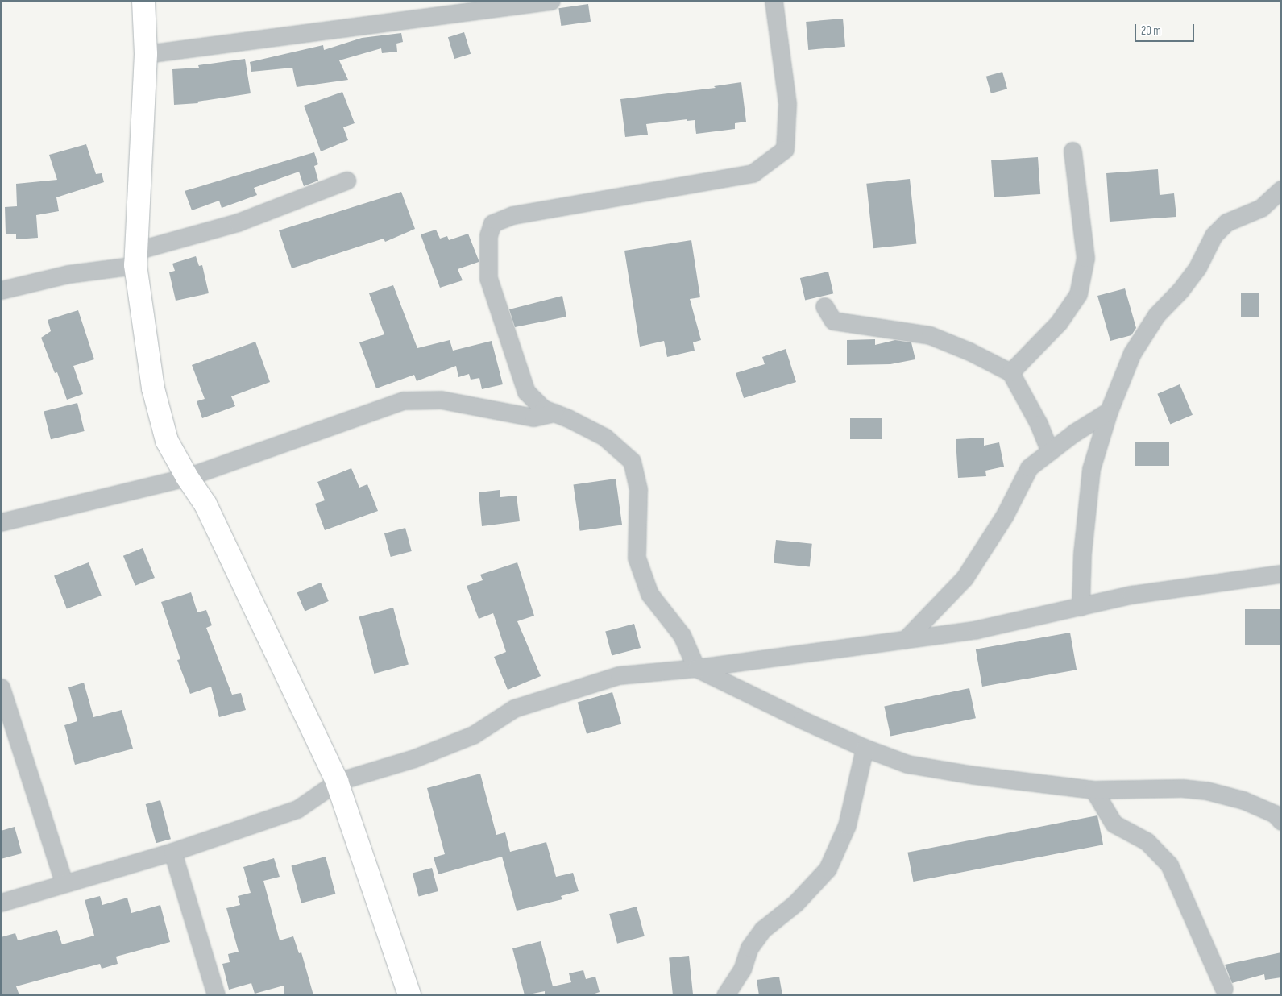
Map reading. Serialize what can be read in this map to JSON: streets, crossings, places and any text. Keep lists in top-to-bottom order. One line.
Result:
{"scale_bar":"20 m"}
